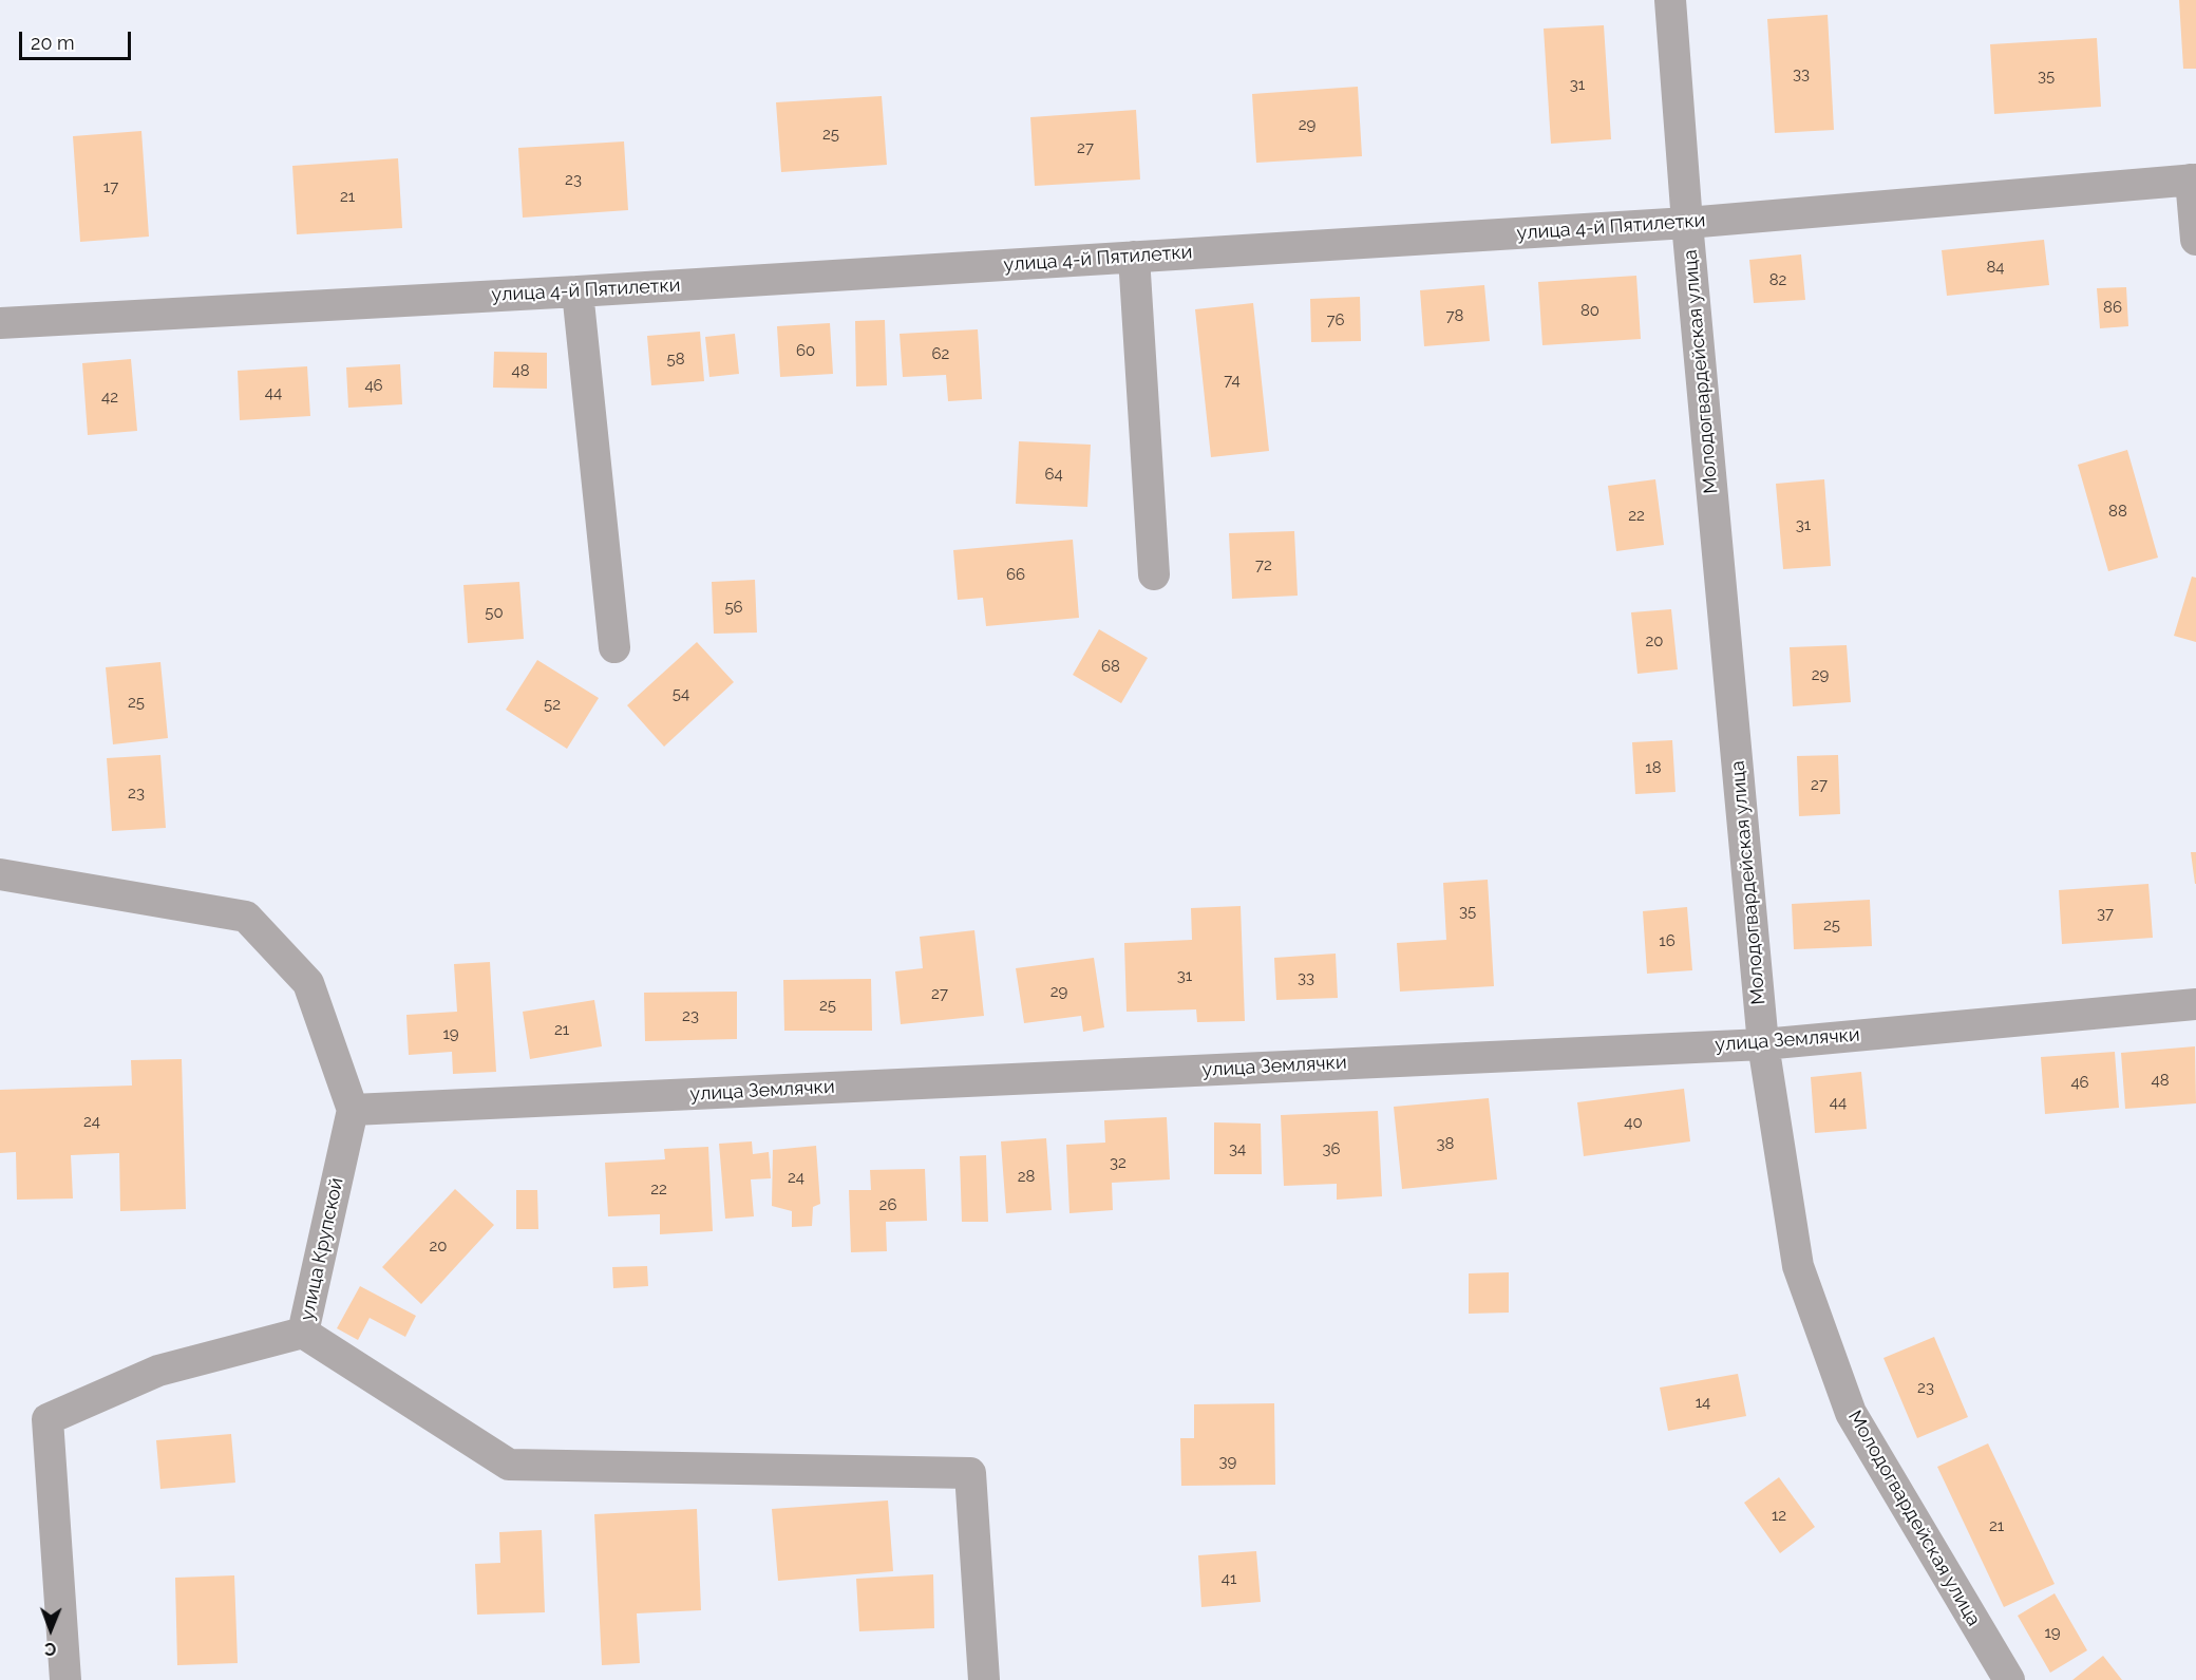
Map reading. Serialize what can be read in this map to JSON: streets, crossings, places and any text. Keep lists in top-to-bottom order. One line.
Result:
{"streets":{"street":["улица 4-й Пятилетки","Молодогвардейская улица","улица Землячки","улица Крупской"]},"crossings":[["улица 4-й Пятилетки","Молодогвардейская улица"],["Молодогвардейская улица","улица Землячки"],["улица Землячки","улица Крупской"]],"house_numbers":["33","35","31","29","25","27","23","17","21","84","82","86","80","78","76","60","62","58","48","74","46","44","42","64","88","22","31","72","66","56","50","20","68","29","54","25","52","18","27","23","35","37","25","16","31","33","29","27","25","23","21","19","48","46","44","24","40","38","34","36","32","28","24","22","26","20","23","14","39","12","21","41","19"],"scale_bar":"20 m","north":"bottom"}
